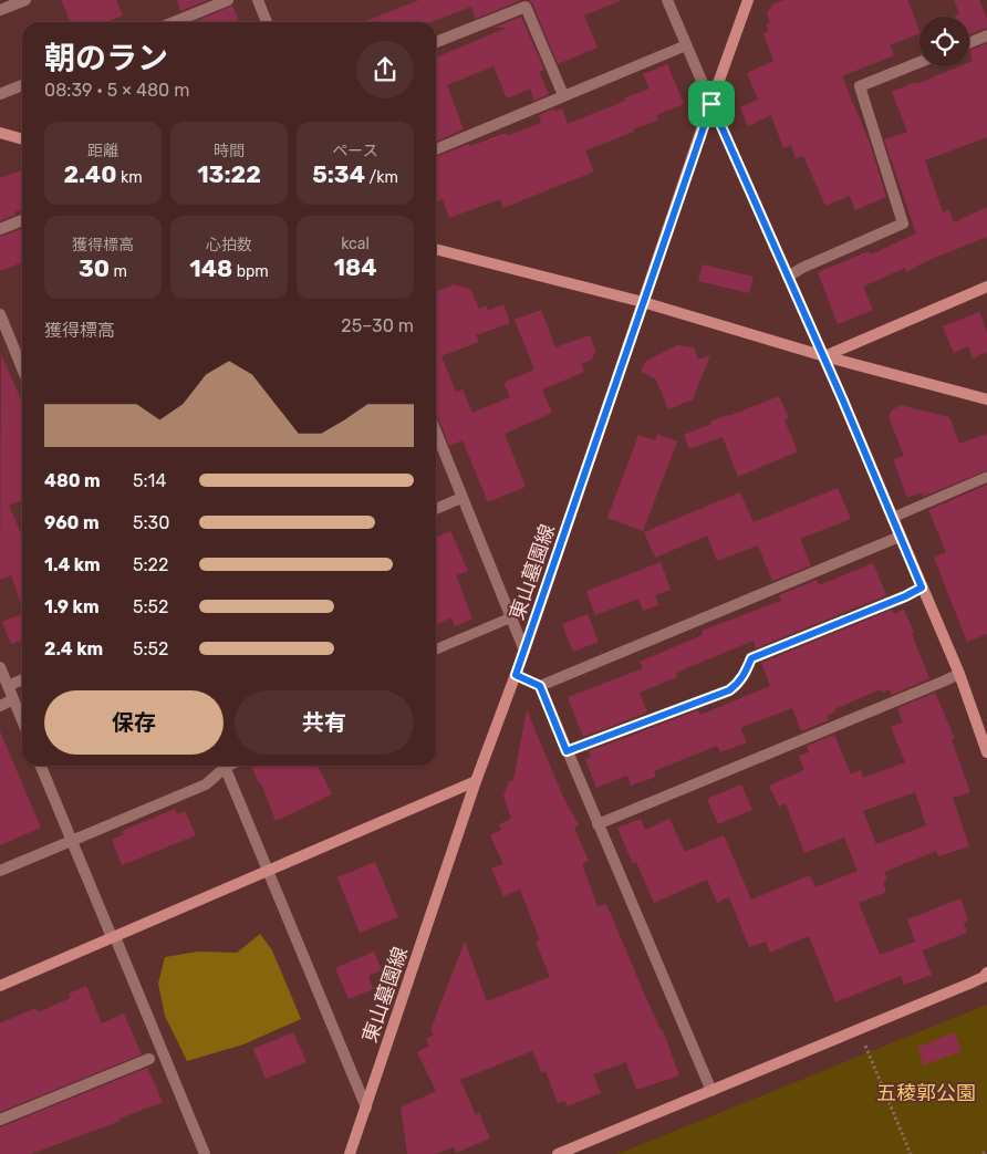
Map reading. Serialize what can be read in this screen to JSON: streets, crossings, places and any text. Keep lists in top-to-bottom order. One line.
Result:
{"streets":{"street":["東山墓園線"]},"parks":["五稜郭公園"],"page":{"heading":["朝のラン","08:39 · 5 × 480 m"],"stats":[["距離","2.40 km"],["時間","13:22"],["ペース","5:34 /km"],["獲得標高","30 m"],["心拍数","148 bpm"],["kcal","184"]],"chart":["獲得標高","25–30 m"],"list":[{"name":"480 m","note":"5:14"},{"name":"960 m","note":"5:30"},{"name":"1.4 km","note":"5:22"},{"name":"1.9 km","note":"5:52"},{"name":"2.4 km","note":"5:52"}],"buttons":["保存","共有"]}}
